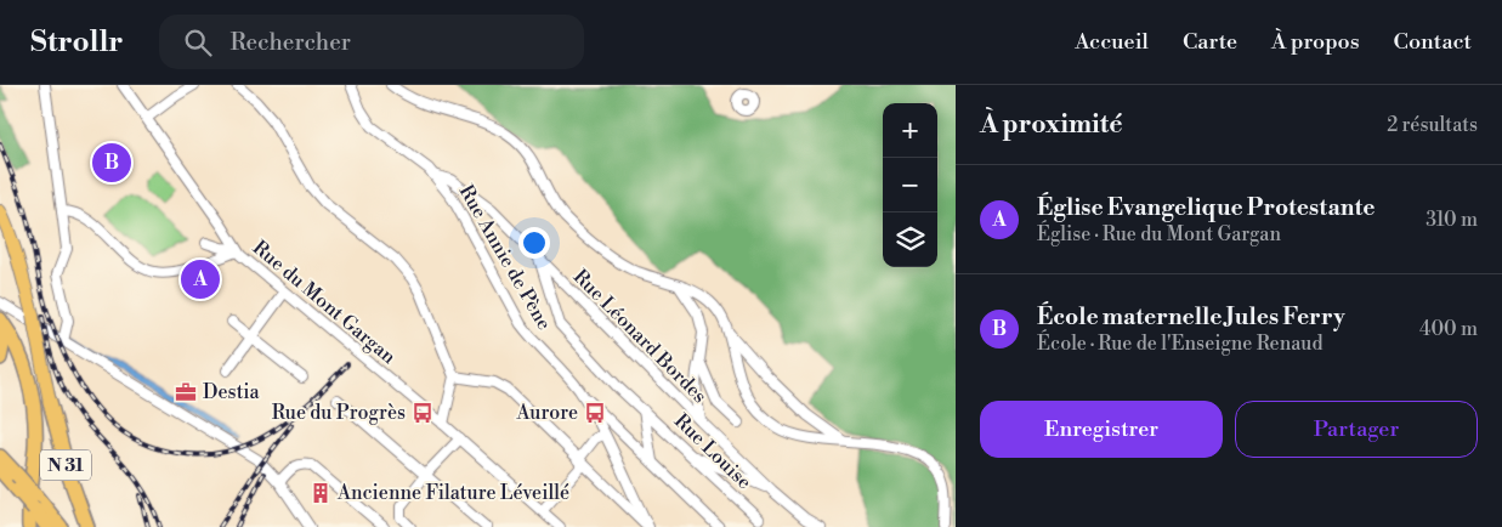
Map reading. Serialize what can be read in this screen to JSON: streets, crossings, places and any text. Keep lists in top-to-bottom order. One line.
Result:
{"streets":{"highway":["N 31"],"street":["Rue Annie de Pène","Rue du Mont Gargan","Rue Léonard Bordes","Rue Louise"]},"crossings":[["Rue Annie de Pène","Rue Léonard Bordes"],["Rue Léonard Bordes","Rue Louise"]],"places":{"office":["Destia"],"bus stop":["Rue du Progrès","Aurore"],"building":["Ancienne Filature Léveillé"]},"page":{"header":"Strollr","search":"Rechercher","nav":["Accueil","Carte","À propos","Contact"],"heading":["À proximité","2 résultats"],"map_buttons":["+","−"],"pins":["B","A"],"list":[{"mark":"A","name":"Église Evangelique Protestante","note":"Église · Rue du Mont Gargan","value":"310 m"},{"mark":"B","name":"École maternelle Jules Ferry","note":"École · Rue de l'Enseigne Renaud","value":"400 m"}],"buttons":["Enregistrer","Partager"]}}
